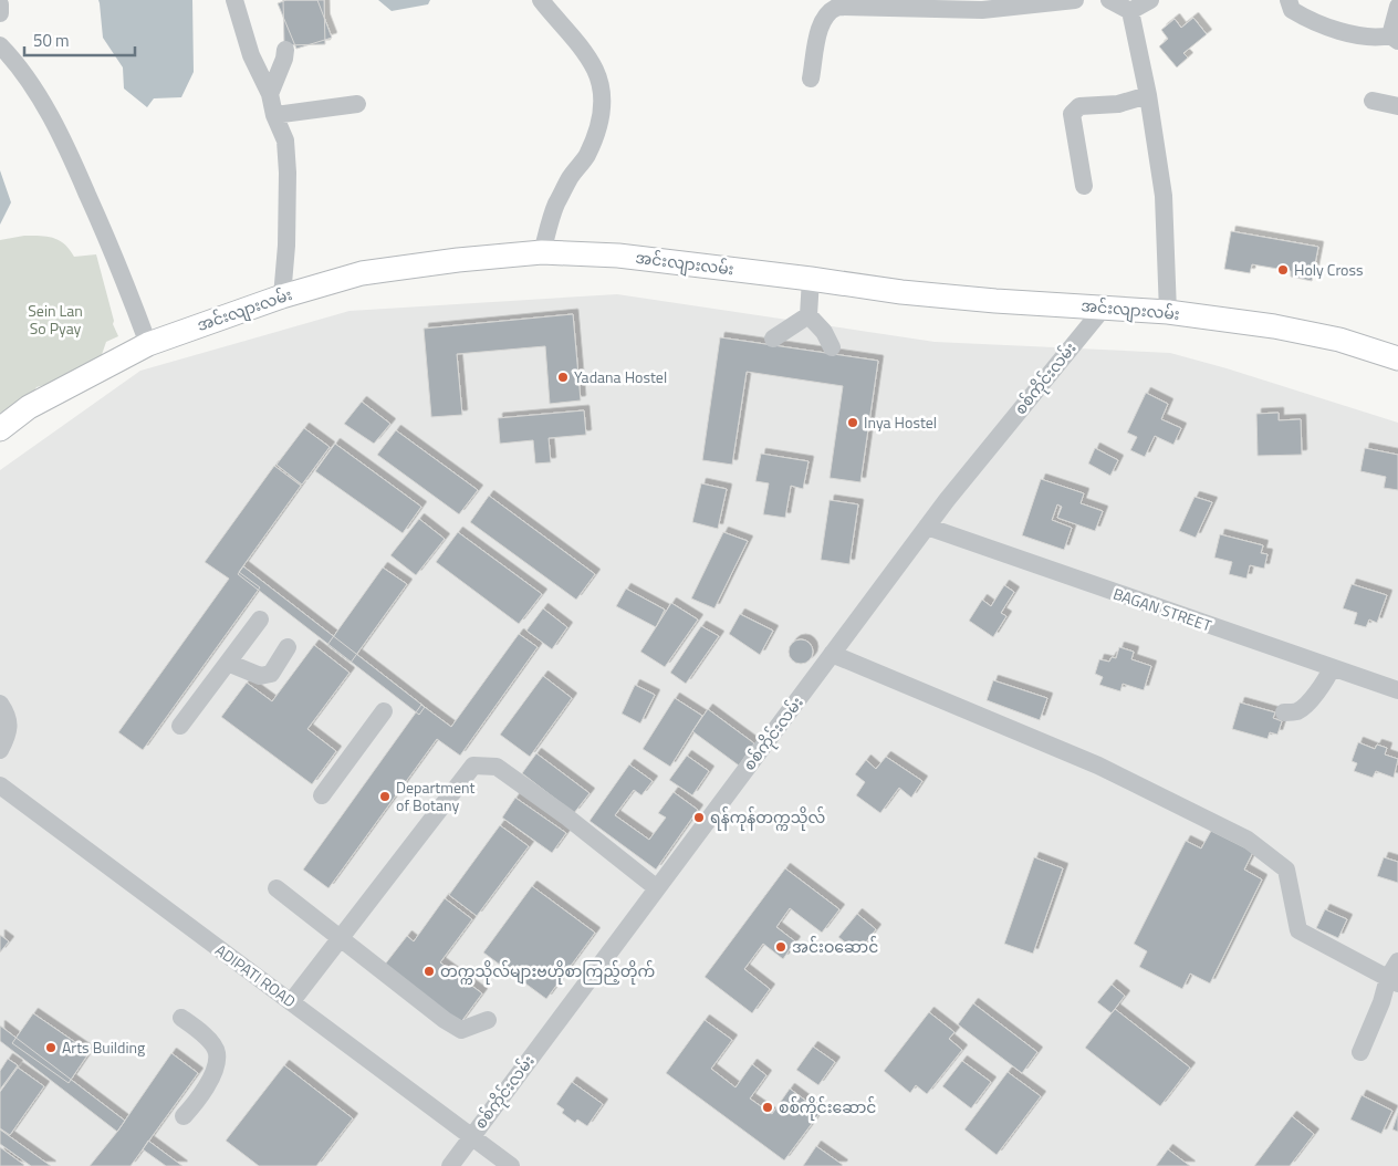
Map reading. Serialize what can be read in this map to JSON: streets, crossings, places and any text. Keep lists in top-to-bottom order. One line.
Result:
{"streets":{"main road":["အင်းလျားလမ်း"],"street":["စစ်ကိုင်းလမ်း","BAGAN STREET","ADIPATI ROAD"]},"crossings":[["အင်းလျားလမ်း","စစ်ကိုင်းလမ်း"],["စစ်ကိုင်းလမ်း","BAGAN STREET"],["စစ်ကိုင်းလမ်း","ADIPATI ROAD"]],"parks":["Sein Lan So Pyay"],"places":["Holy Cross","Yadana Hostel","Inya Hostel","Department of Botany","ရန်ကုန်တက္ကသိုလ်","အင်းဝ‌ဆောင်","တက္ကသိုလ်များဗဟိုစာကြည့်တိုက်","Arts Building","စစ်ကိုင်းဆောင်"],"scale_bar":"50 m"}
